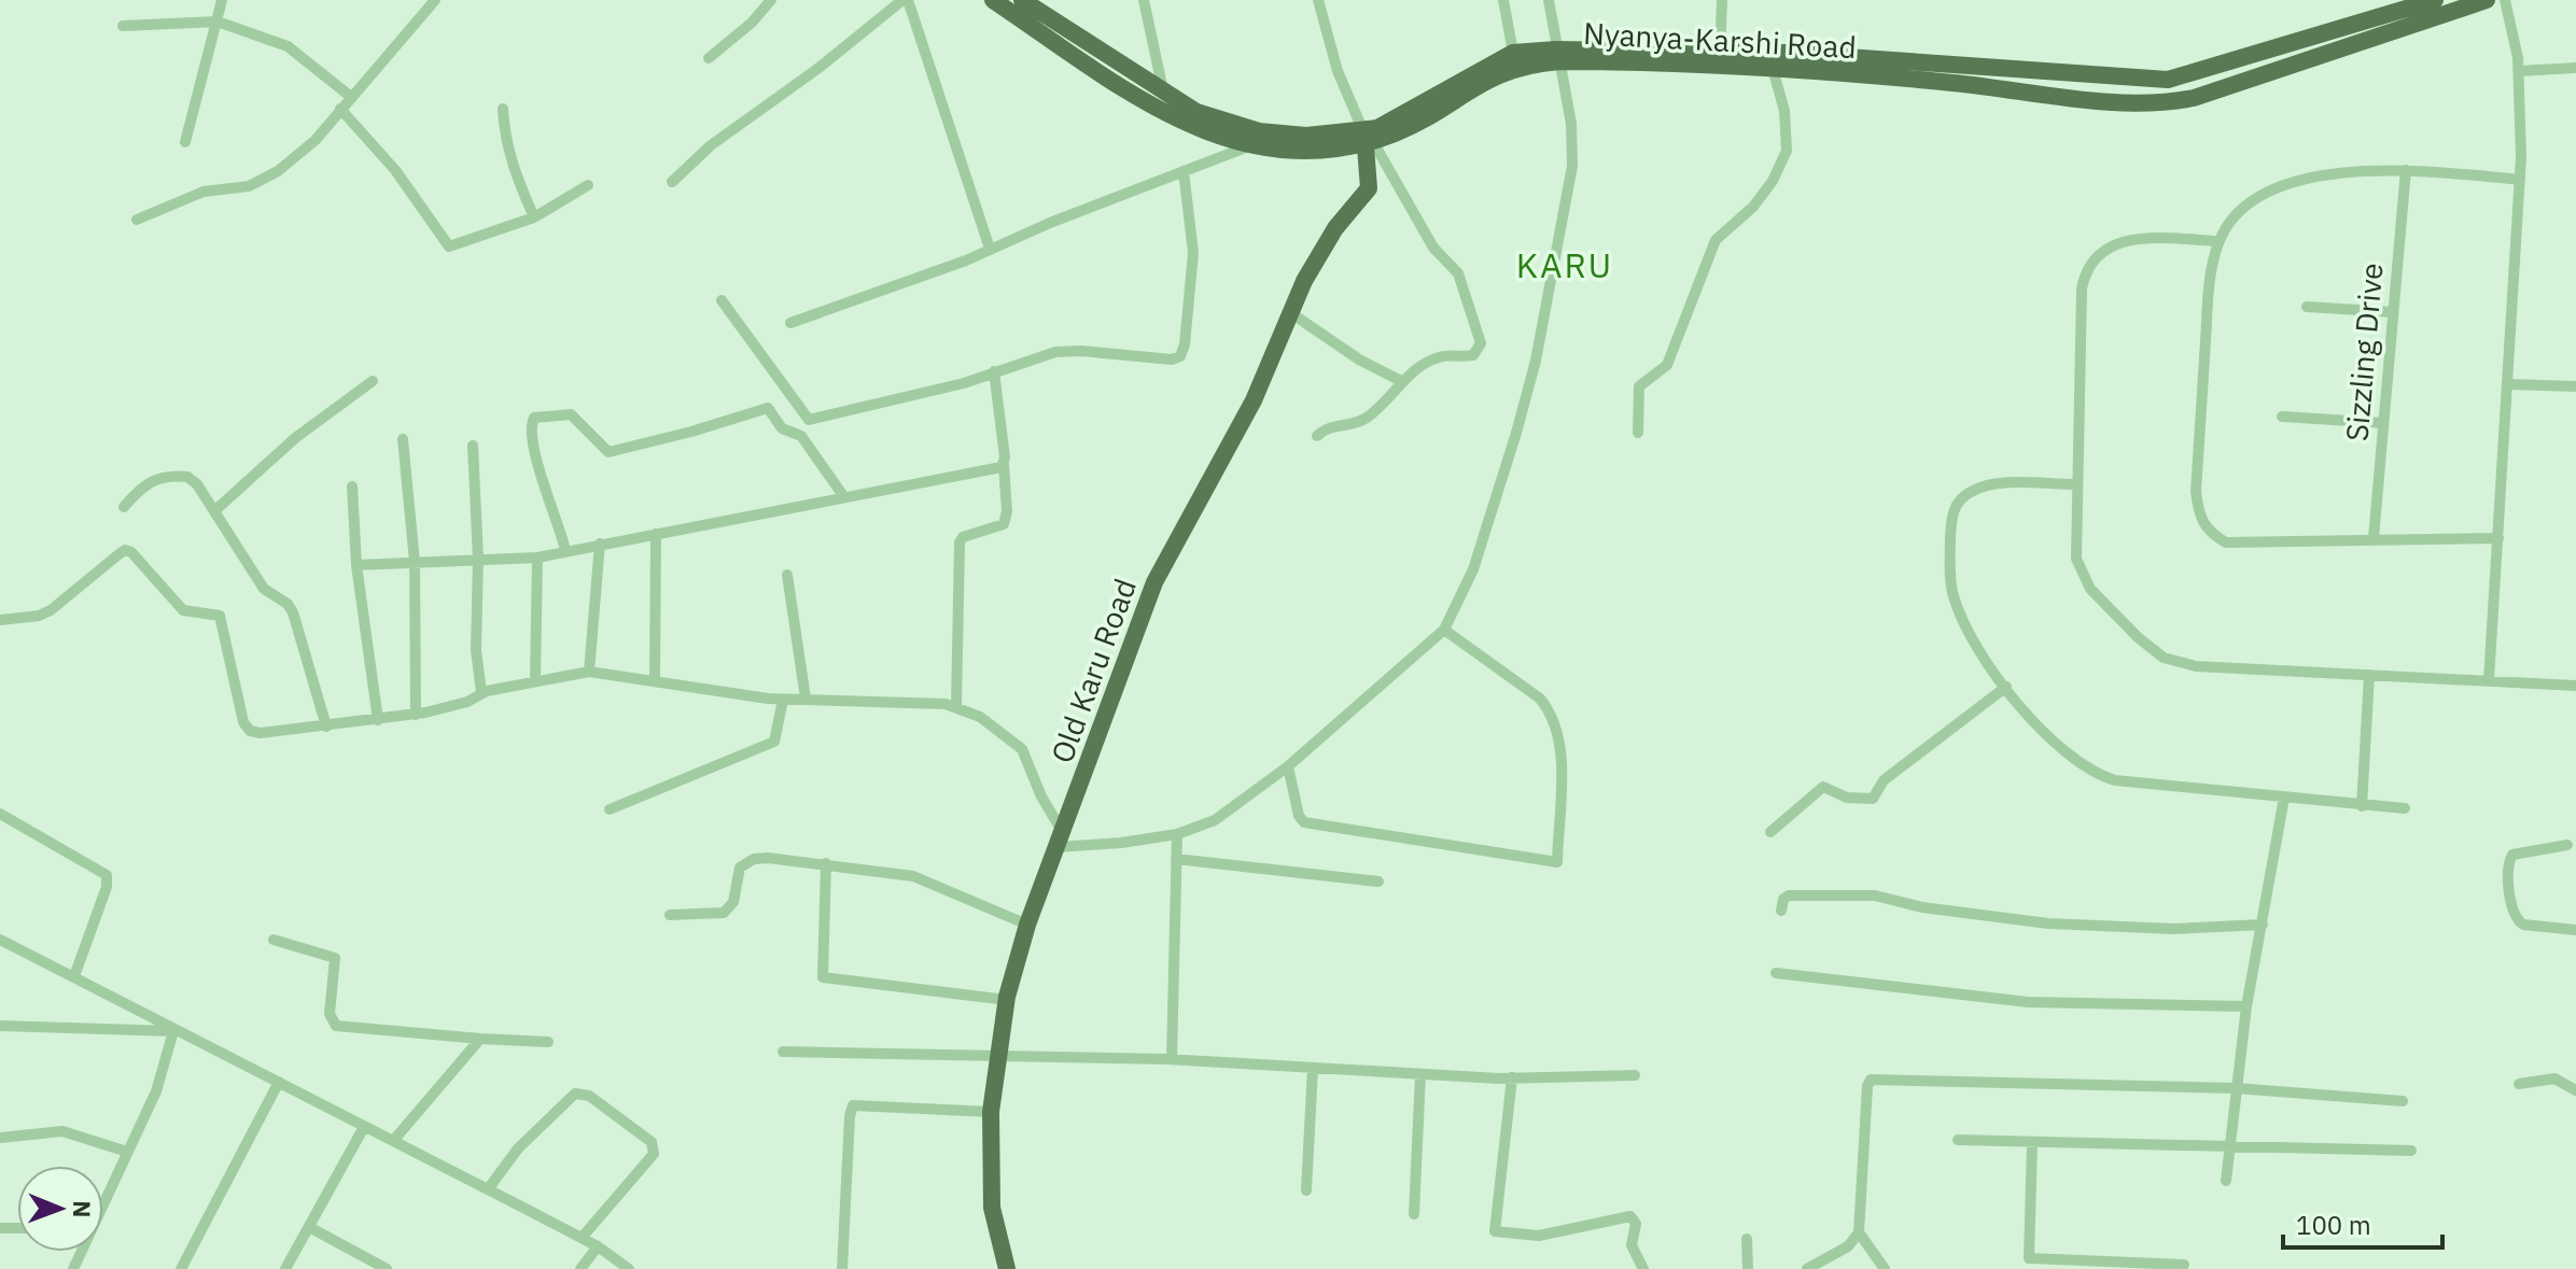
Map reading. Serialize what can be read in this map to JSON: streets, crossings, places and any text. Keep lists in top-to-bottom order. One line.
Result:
{"streets":{"main road":["Nyanya-Karshi Road","Old Karu Road"],"street":["Sizzling Drive"]},"crossings":[["Nyanya-Karshi Road","Old Karu Road"]],"districts":["KARU"],"scale_bar":"100 m","north":"right"}
